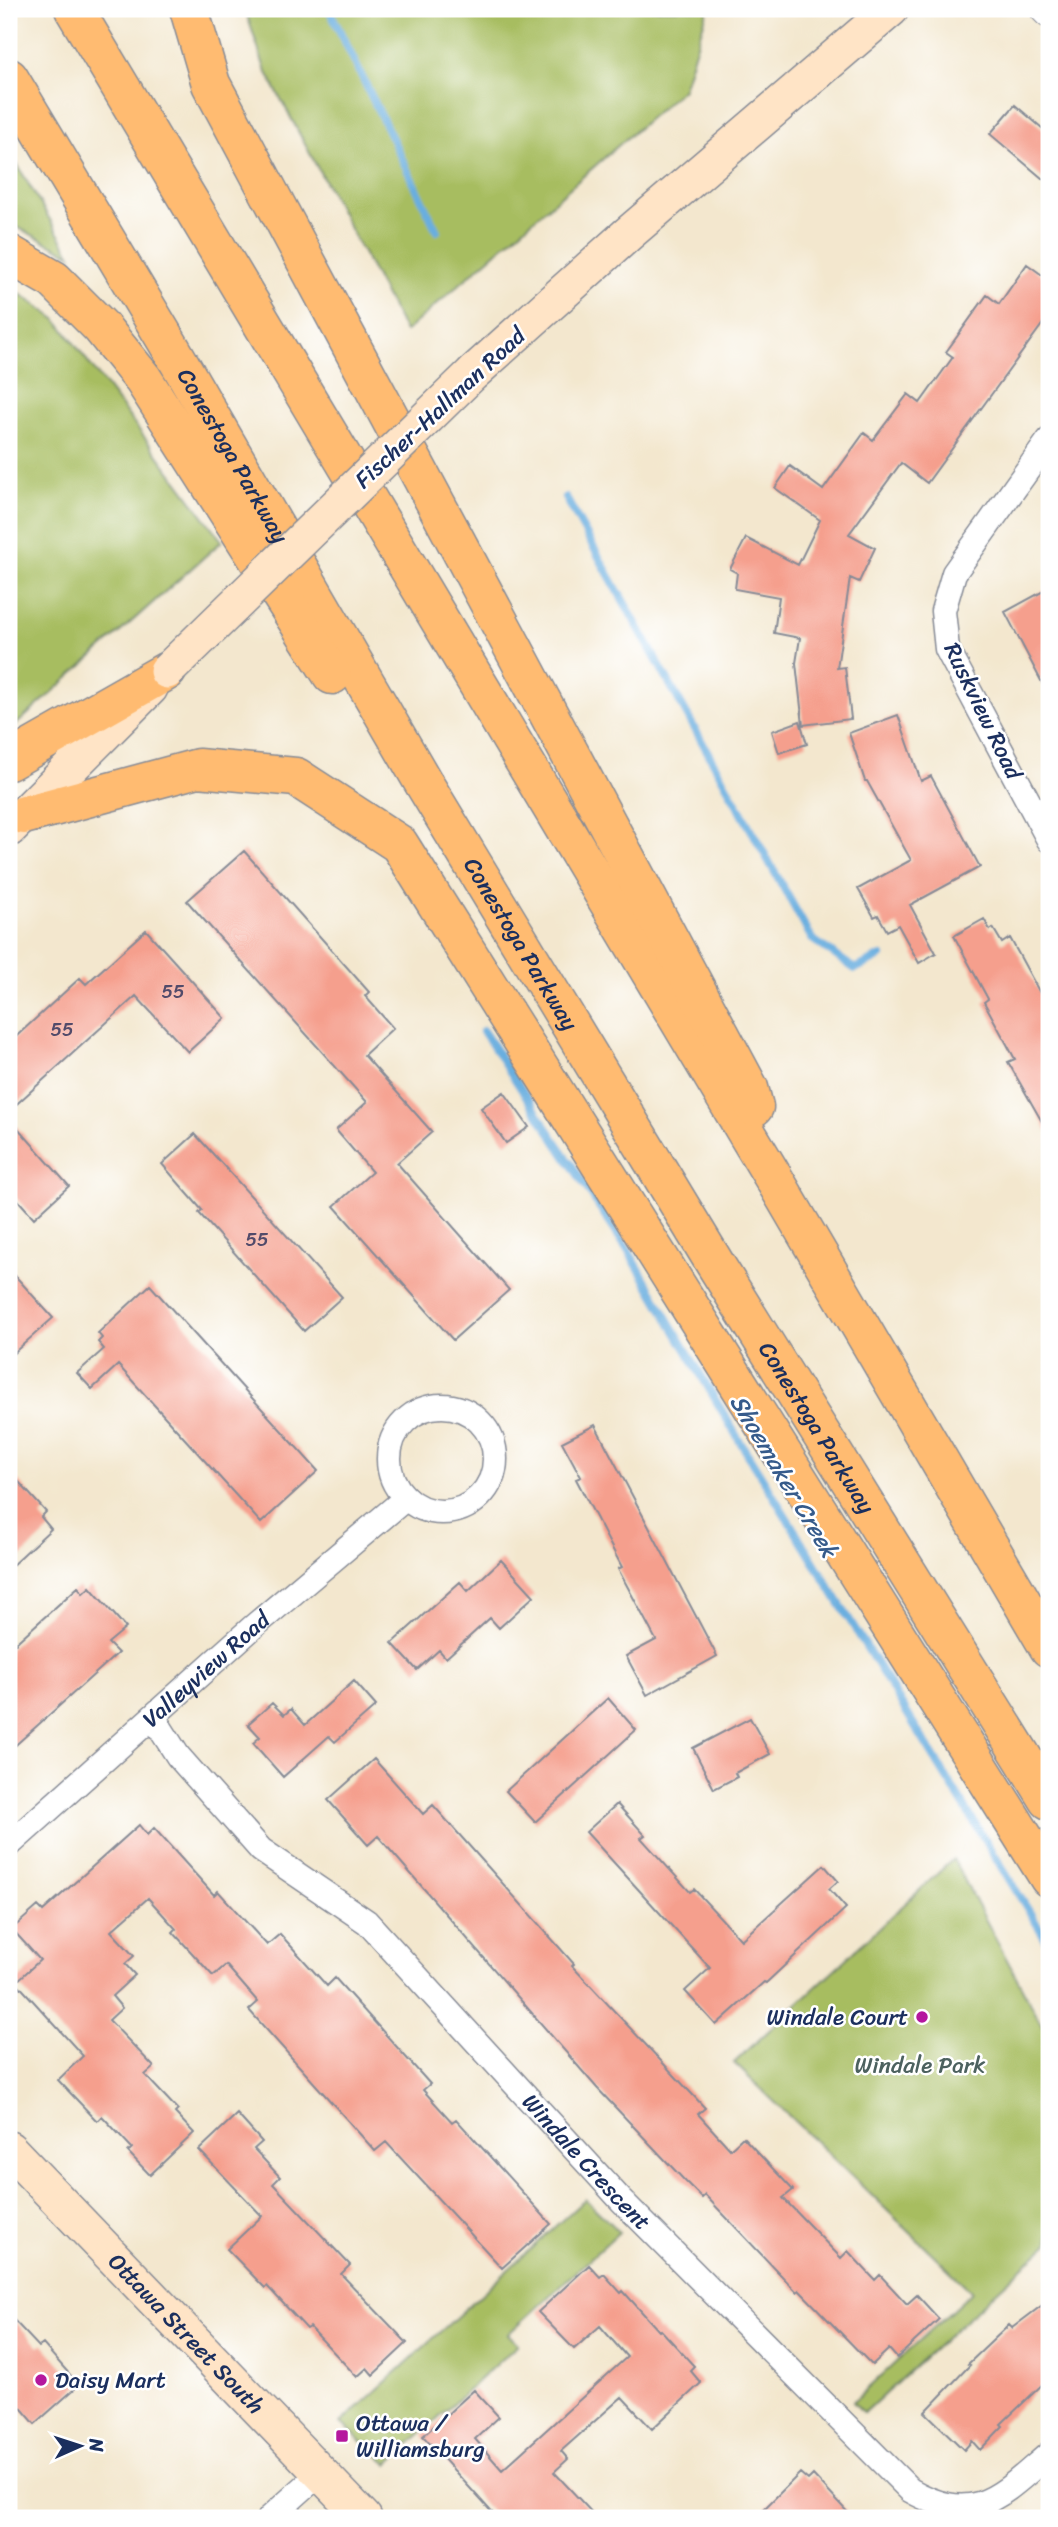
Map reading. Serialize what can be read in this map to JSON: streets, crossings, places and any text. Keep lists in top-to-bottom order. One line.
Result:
{"streets":{"highway":["Conestoga Parkway"],"main road":["Fischer-Hallman Road","Ottawa Street South"],"street":["Ruskview Road","Valleyview Road","Windale Crescent"]},"crossings":[["Valleyview Road","Windale Crescent"]],"water":["Shoemaker Creek"],"parks":["Windale Park"],"places":{"other":["Windale Court","Daisy Mart"],"transit":["Ottawa / Williamsburg"]},"house_numbers":["55","55","55"],"north":"right"}
